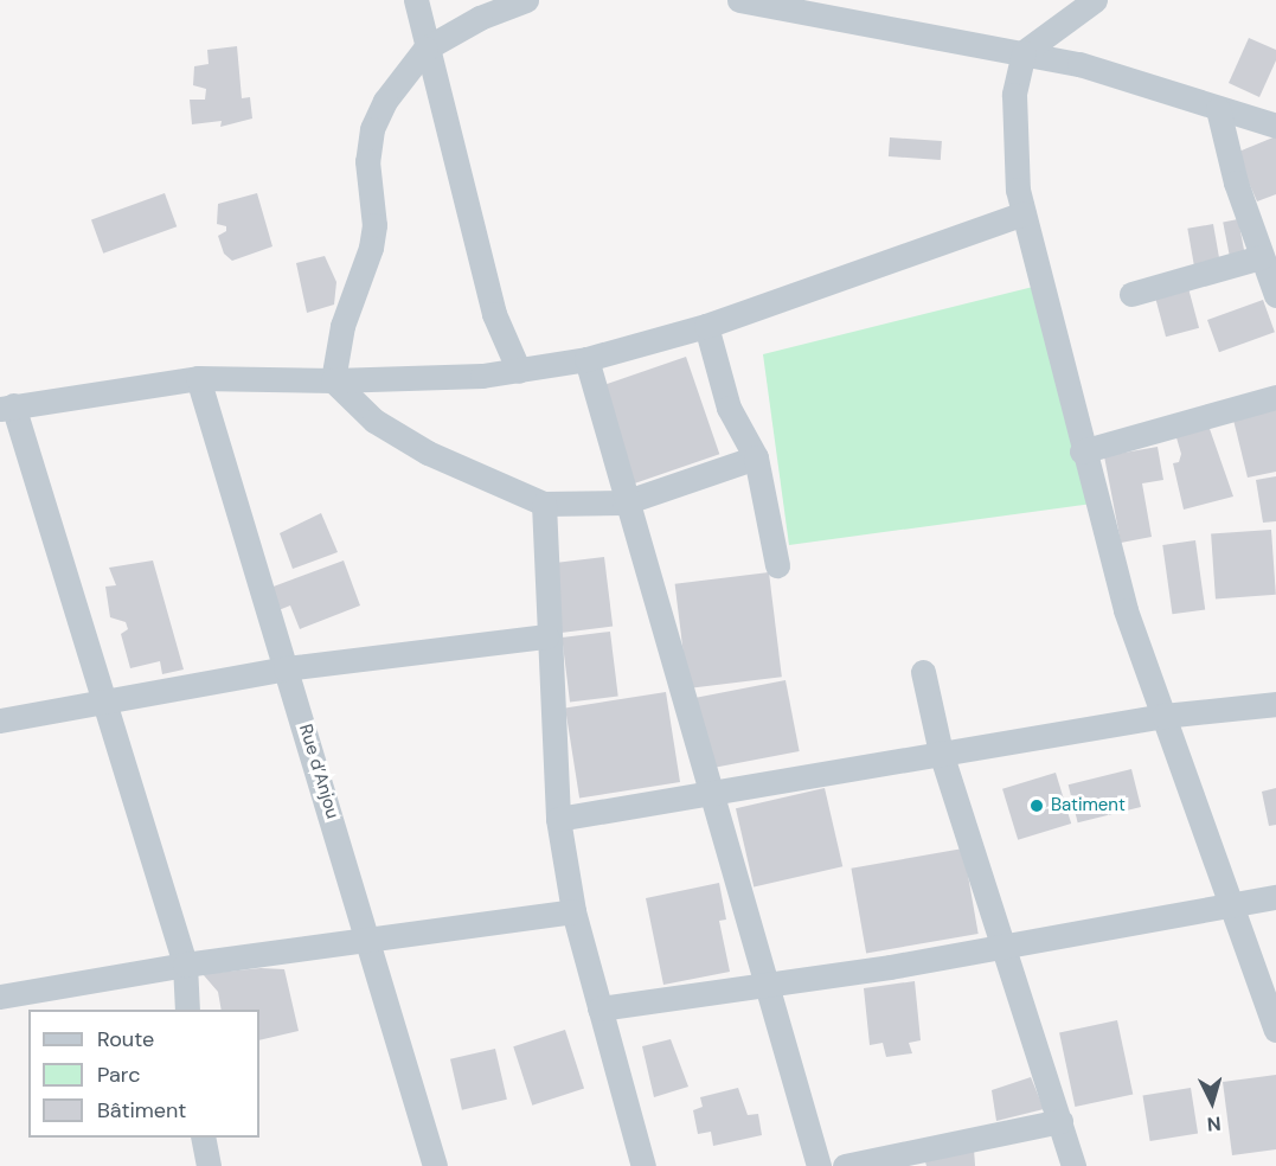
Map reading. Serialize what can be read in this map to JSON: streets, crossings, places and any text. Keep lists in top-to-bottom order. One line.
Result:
{"streets":{"street":["Rue d’Anjou"]},"places":["Batiment"],"legend":["Route","Parc","Bâtiment"],"north":"bottom"}
